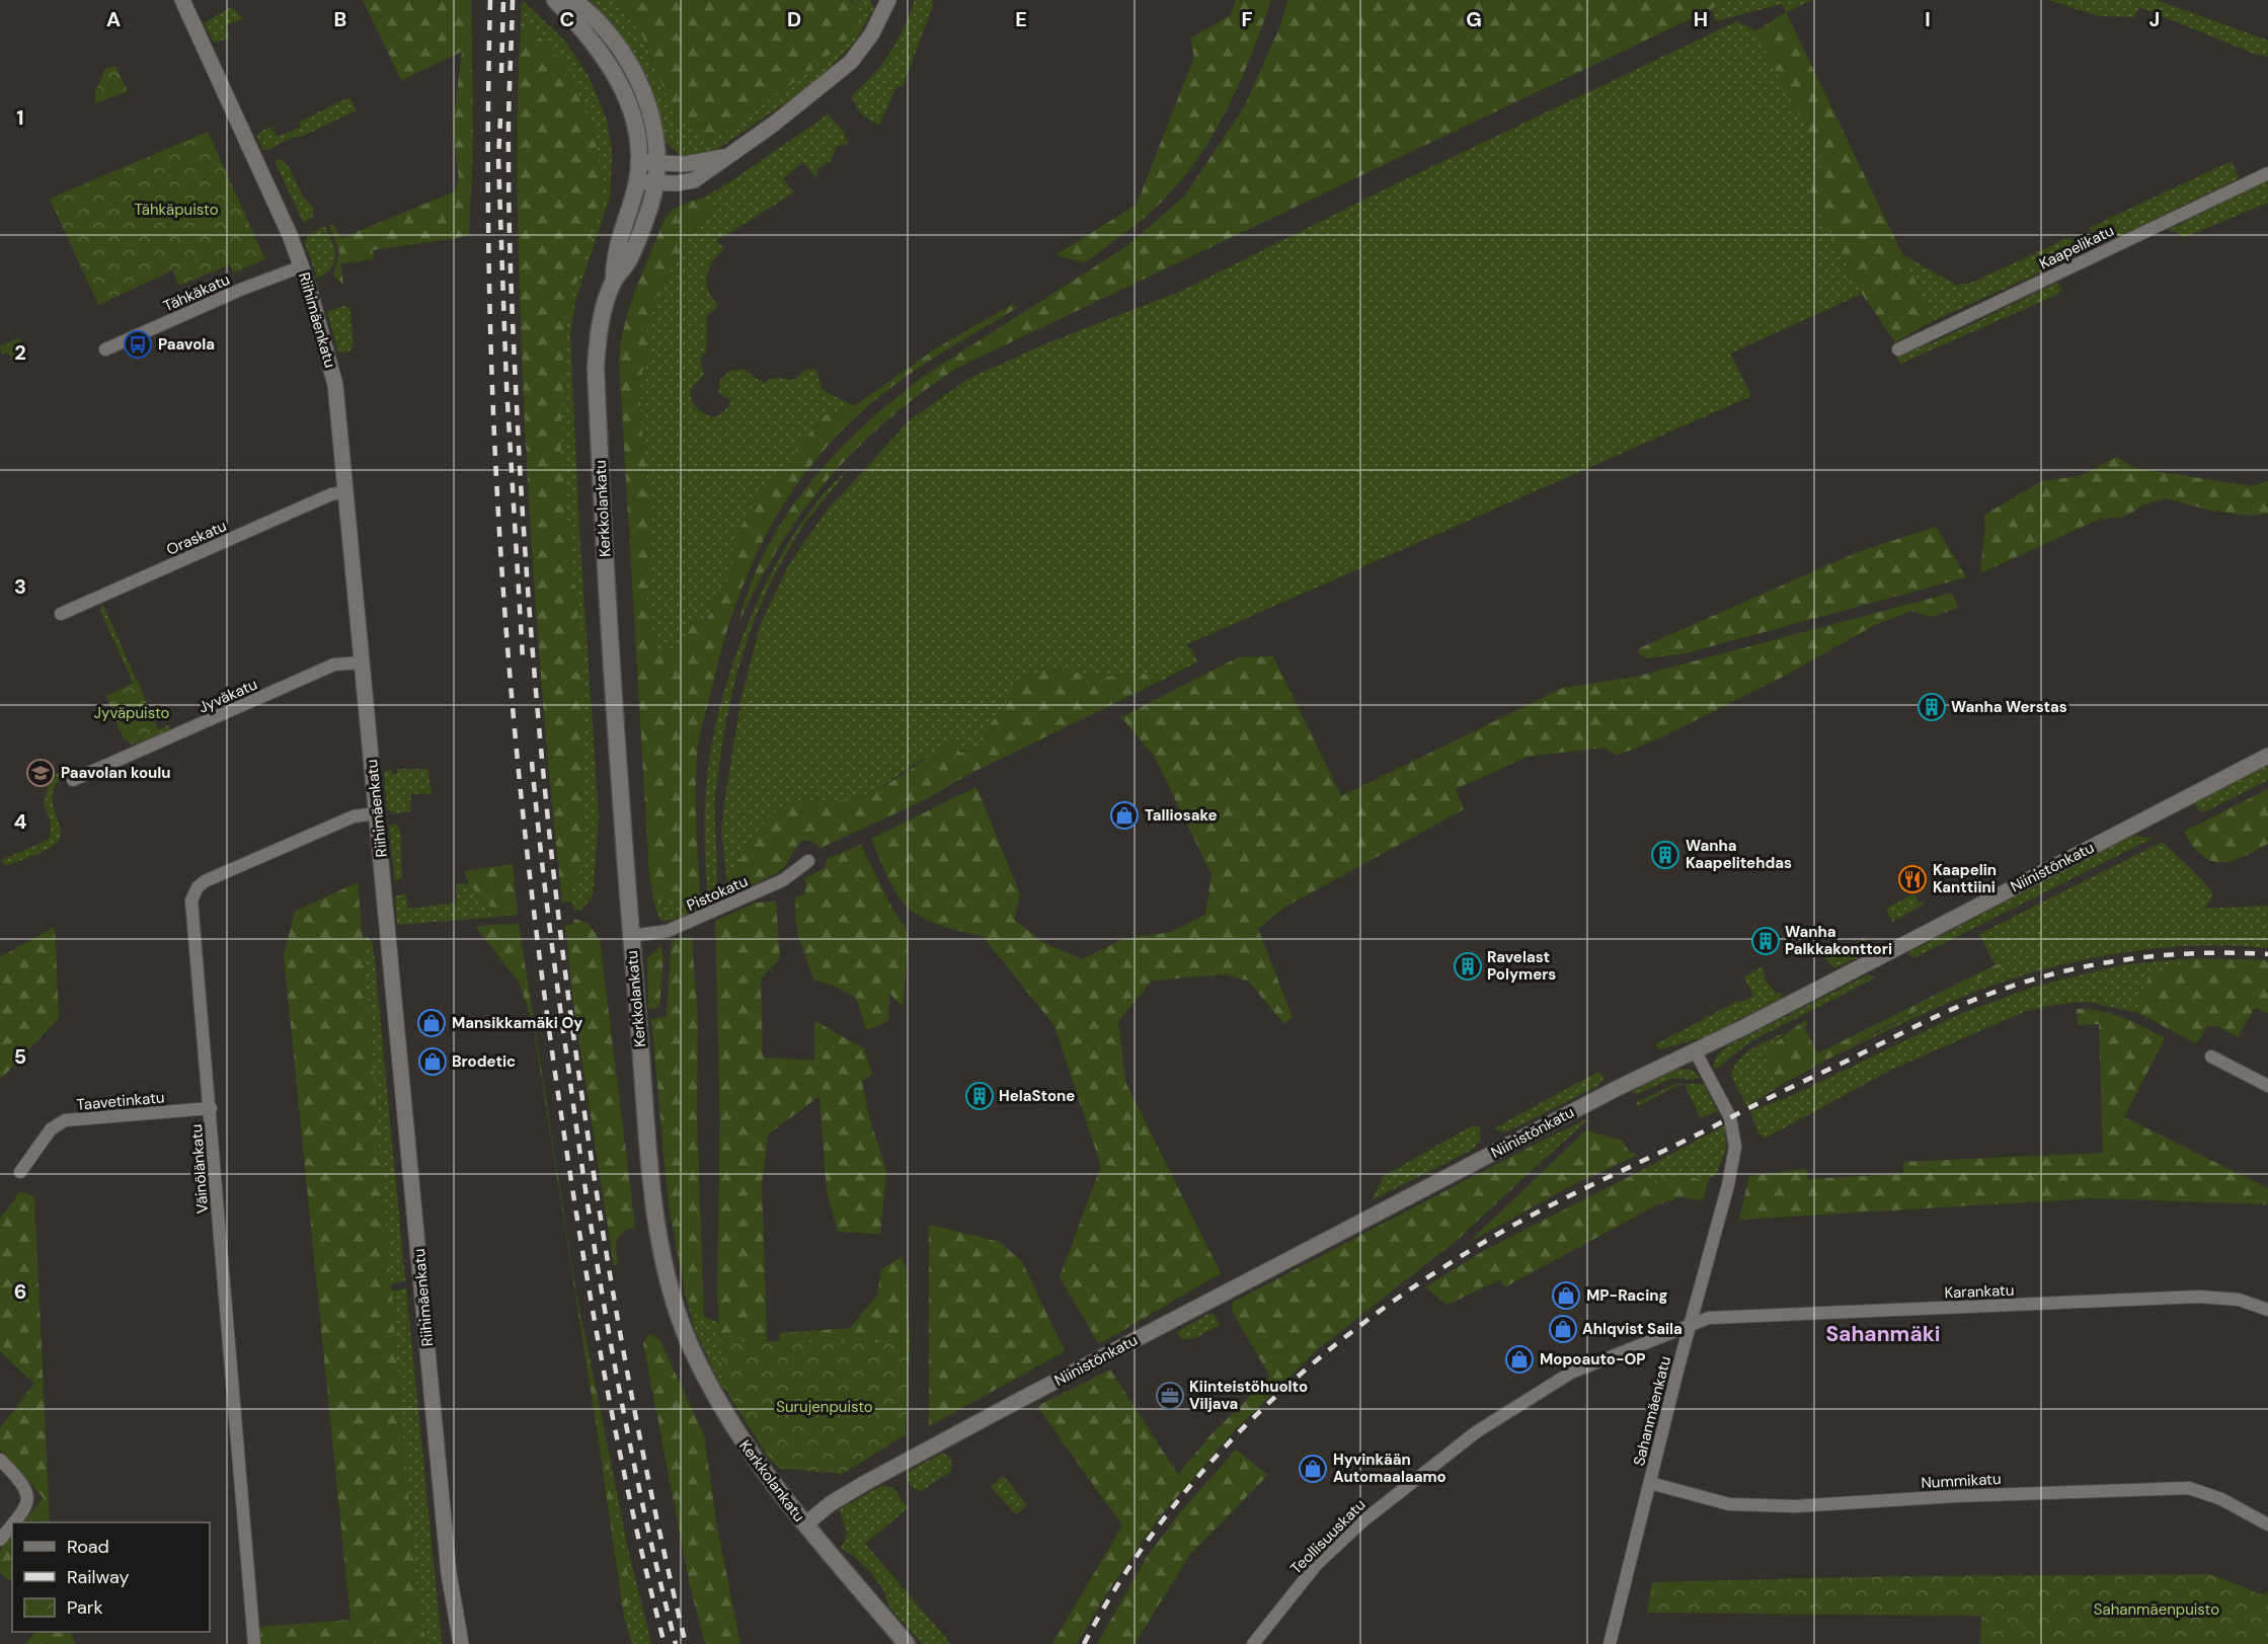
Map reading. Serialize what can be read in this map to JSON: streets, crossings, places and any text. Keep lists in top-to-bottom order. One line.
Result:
{"streets":{"main road":["Kerkkolankatu"],"street":["Kaapelikatu","Tähkäkatu","Riihimäenkatu","Oraskatu","Jyväkatu","Niinistönkatu","Pistokatu","Taavetinkatu","Väinölänkatu","Karankatu","Sahanmäenkatu","Nummikatu","Teollisuuskatu"]},"crossings":[["Tähkäkatu","Riihimäenkatu"],["Riihimäenkatu","Oraskatu"],["Riihimäenkatu","Jyväkatu"],["Riihimäenkatu","Väinölänkatu"],["Kerkkolankatu","Niinistönkatu"],["Kerkkolankatu","Pistokatu"],["Niinistönkatu","Sahanmäenkatu"],["Taavetinkatu","Väinölänkatu"],["Karankatu","Sahanmäenkatu"],["Karankatu","Teollisuuskatu"],["Sahanmäenkatu","Nummikatu"],["Sahanmäenkatu","Teollisuuskatu"]],"districts":["Sahanmäki"],"parks":["Tähkäpuisto","Jyväpuisto","Surujenpuisto","Sahanmäenpuisto"],"places":{"bus stop":["Paavola"],"building":["Wanha Werstas","Wanha Kaapelitehdas","Wanha Palkkakonttori","Ravelast Polymers","HelaStone"],"school or university":["Paavolan koulu"],"shop":["Talliosake","Mansikkamäki Oy","Brodetic","MP-Racing","Ahlqvist Saila","Mopoauto-OP","Hyvinkään Automaalaamo"],"restaurant":["Kaapelin Kanttiini"],"office":["Kiinteistöhuolto Viljava"]},"legend":["Road","Railway","Park"],"grid":{"columns":["A","B","C","D","E","F","G","H","I","J"],"rows":["1","2","3","4","5","6"]}}
